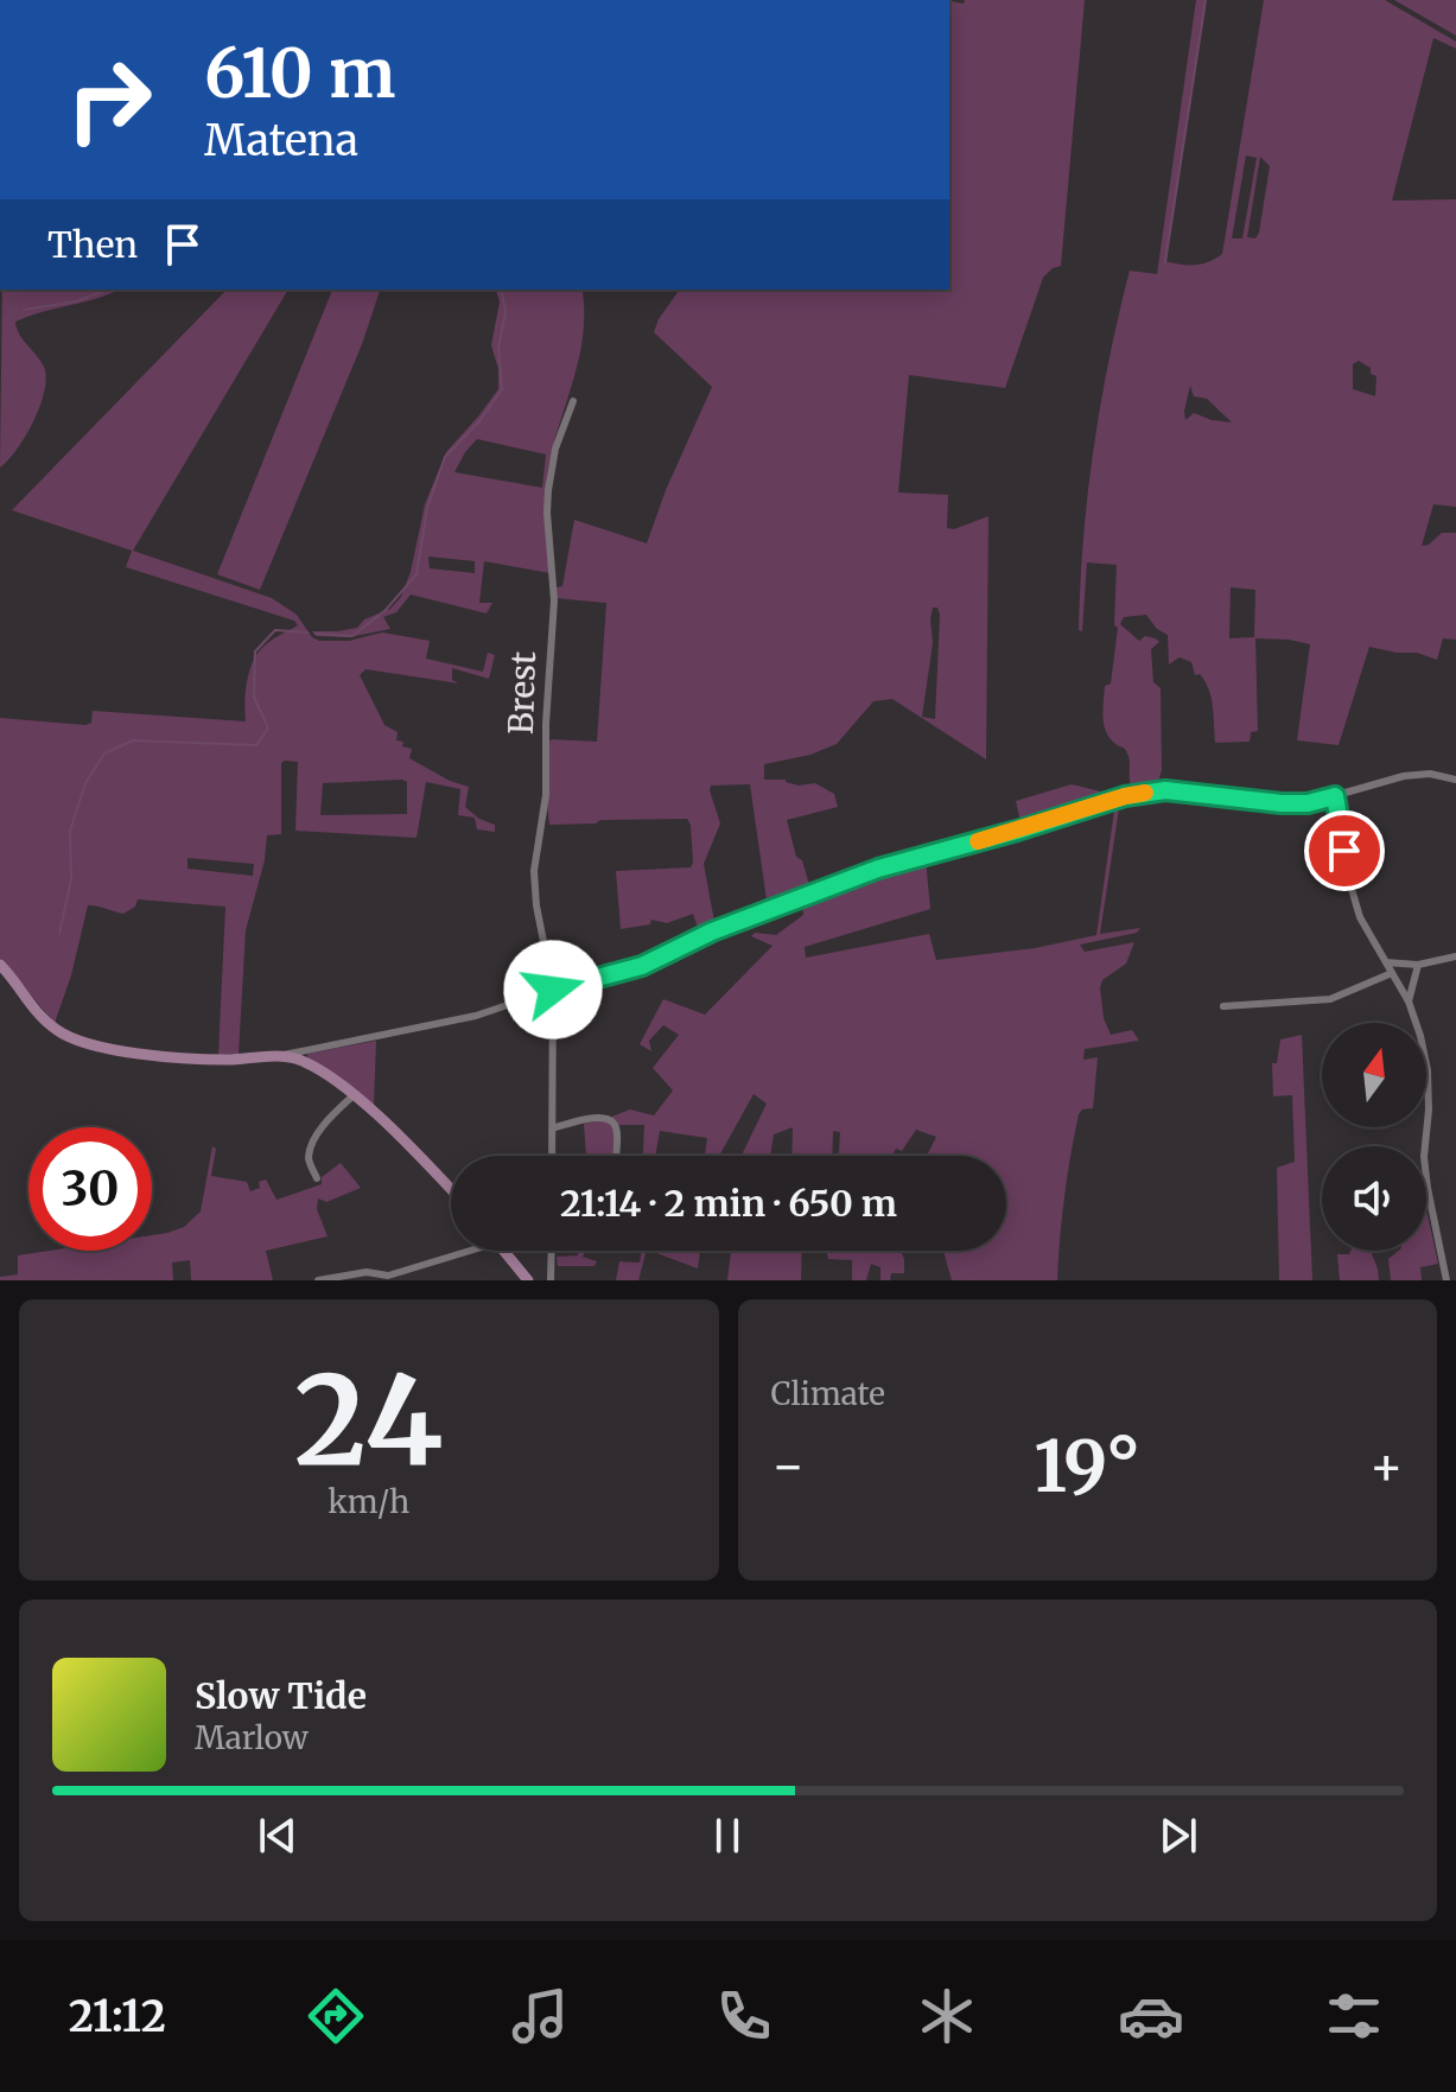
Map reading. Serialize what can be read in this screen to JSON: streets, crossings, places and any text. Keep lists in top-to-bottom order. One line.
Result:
{"streets":{"street":["Brest"]},"north":"top","page":{"turn":["610 m","Matena"],"then":"Then","limit":"30","trip":"21:14 · 2 min · 650 m","tile":[["24","km/h"],"Climate"],"heat":["−","19°","+"],"song":["Slow Tide","Marlow"],"tabs":"21:12"}}
